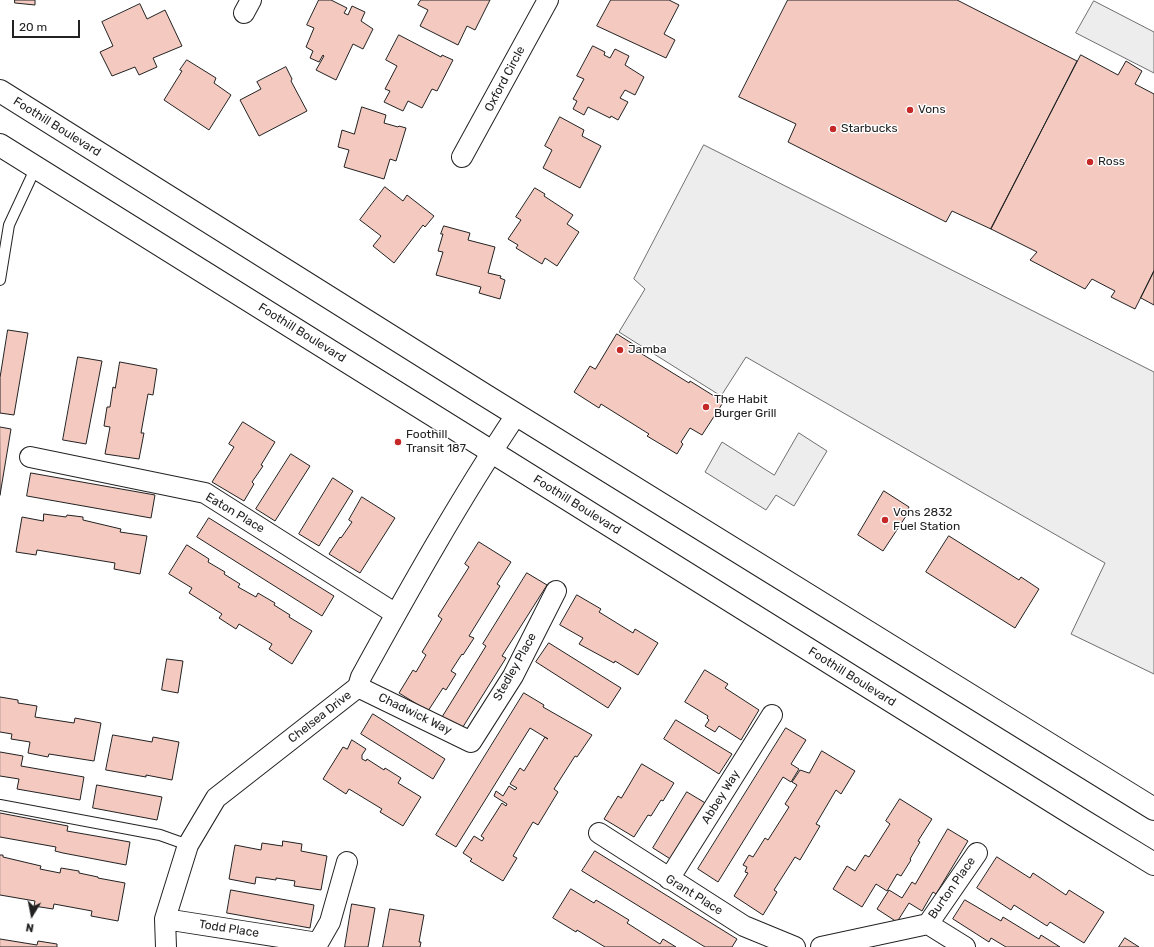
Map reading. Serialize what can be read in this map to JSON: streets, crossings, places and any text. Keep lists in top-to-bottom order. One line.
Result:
{"streets":{"main road":["Foothill Boulevard"],"street":["Oxford Circle","Eaton Place","Stedley Place","Chadwick Way","Chelsea Drive","Abbey Way","Burton Place","Grant Place","Todd Place"]},"crossings":[["Foothill Boulevard","Chelsea Drive"],["Eaton Place","Chelsea Drive"],["Stedley Place","Chadwick Way"],["Chadwick Way","Chelsea Drive"],["Chelsea Drive","Todd Place"],["Abbey Way","Grant Place"]],"places":["Vons","Starbucks","Ross","Jamba","The Habit Burger Grill","Foothill Transit 187","Vons 2832 Fuel Station"],"scale_bar":"20 m","north":"bottom"}
